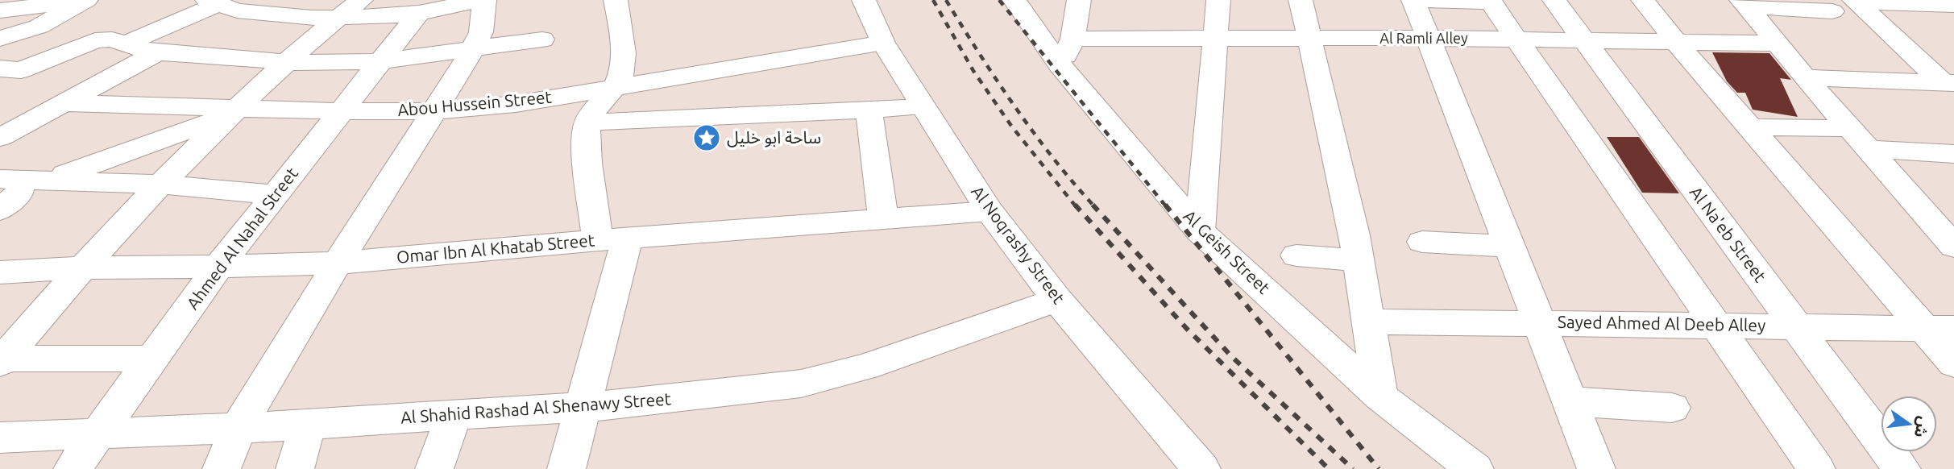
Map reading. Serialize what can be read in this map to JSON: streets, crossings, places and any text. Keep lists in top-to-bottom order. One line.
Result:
{"streets":{"street":["Al Ramli Alley","Abou Hussein Street","Al Na'eb Street","Ahmed Al Nahal Street","Al Noqrashy Street","Omar Ibn Al Khatab Street","Al Geish Street","Sayed Ahmed Al Deeb Alley","Al Shahid Rashad Al Shenawy Street"]},"crossings":[["Al Ramli Alley","Al Na'eb Street"],["Al Ramli Alley","Al Geish Street"],["Abou Hussein Street","Ahmed Al Nahal Street"],["Abou Hussein Street","Al Noqrashy Street"],["Al Na'eb Street","Sayed Ahmed Al Deeb Alley"],["Ahmed Al Nahal Street","Omar Ibn Al Khatab Street"],["Ahmed Al Nahal Street","Al Shahid Rashad Al Shenawy Street"],["Al Noqrashy Street","Omar Ibn Al Khatab Street"],["Al Noqrashy Street","Al Shahid Rashad Al Shenawy Street"]],"places":{"place":["ساحة ابو خليل"]},"north":"right"}
